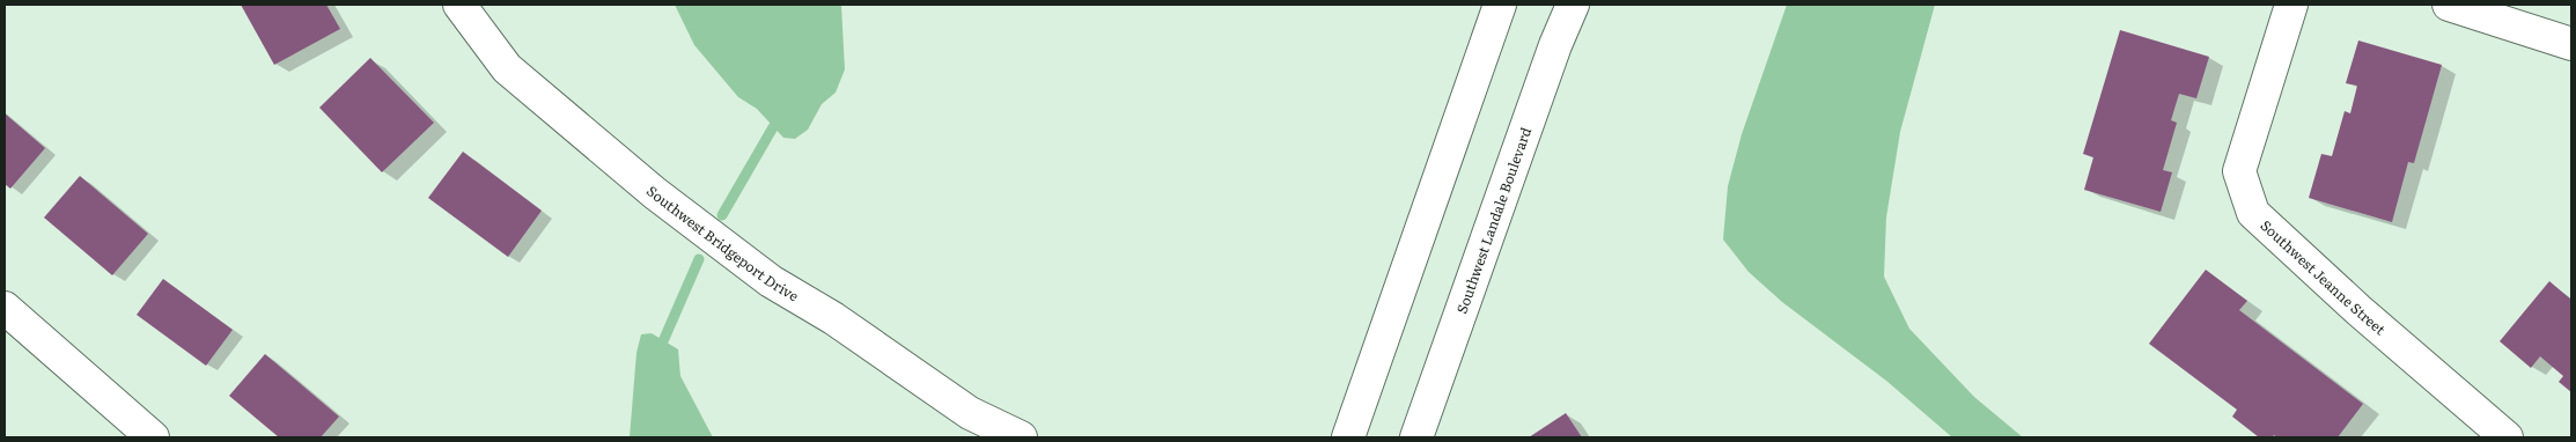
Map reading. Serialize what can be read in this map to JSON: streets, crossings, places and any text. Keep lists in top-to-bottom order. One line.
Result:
{"streets":{"street":["Southwest Landale Boulevard","Southwest Bridgeport Drive","Southwest Jeanne Street"]}}
